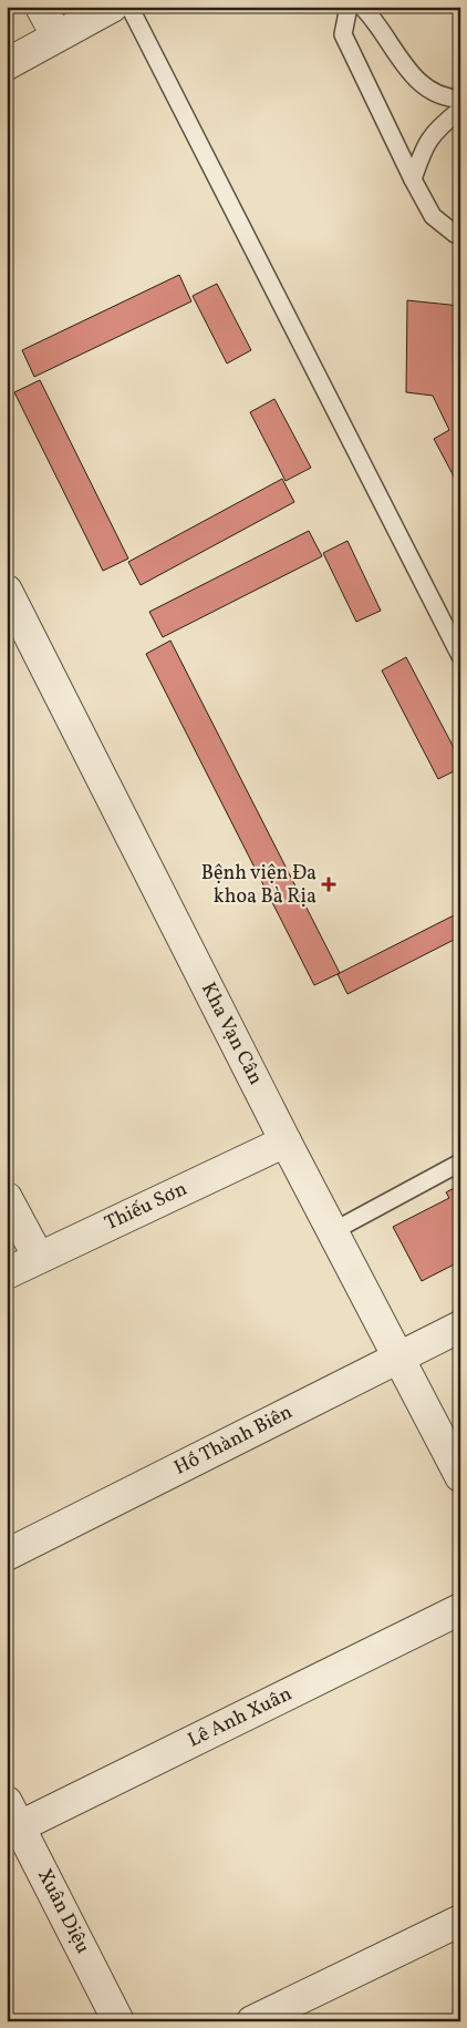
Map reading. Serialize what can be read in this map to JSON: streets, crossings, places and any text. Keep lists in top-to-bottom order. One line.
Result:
{"streets":{"street":["Kha Vạn Cân","Thiếu Sơn","Hồ Thành Biên","Lê Anh Xuân","Xuân Diệu"]},"crossings":[["Kha Vạn Cân","Thiếu Sơn"],["Kha Vạn Cân","Hồ Thành Biên"],["Lê Anh Xuân","Xuân Diệu"]],"places":{"health":["Bệnh viện Đa khoa Bà Rịa"]}}
